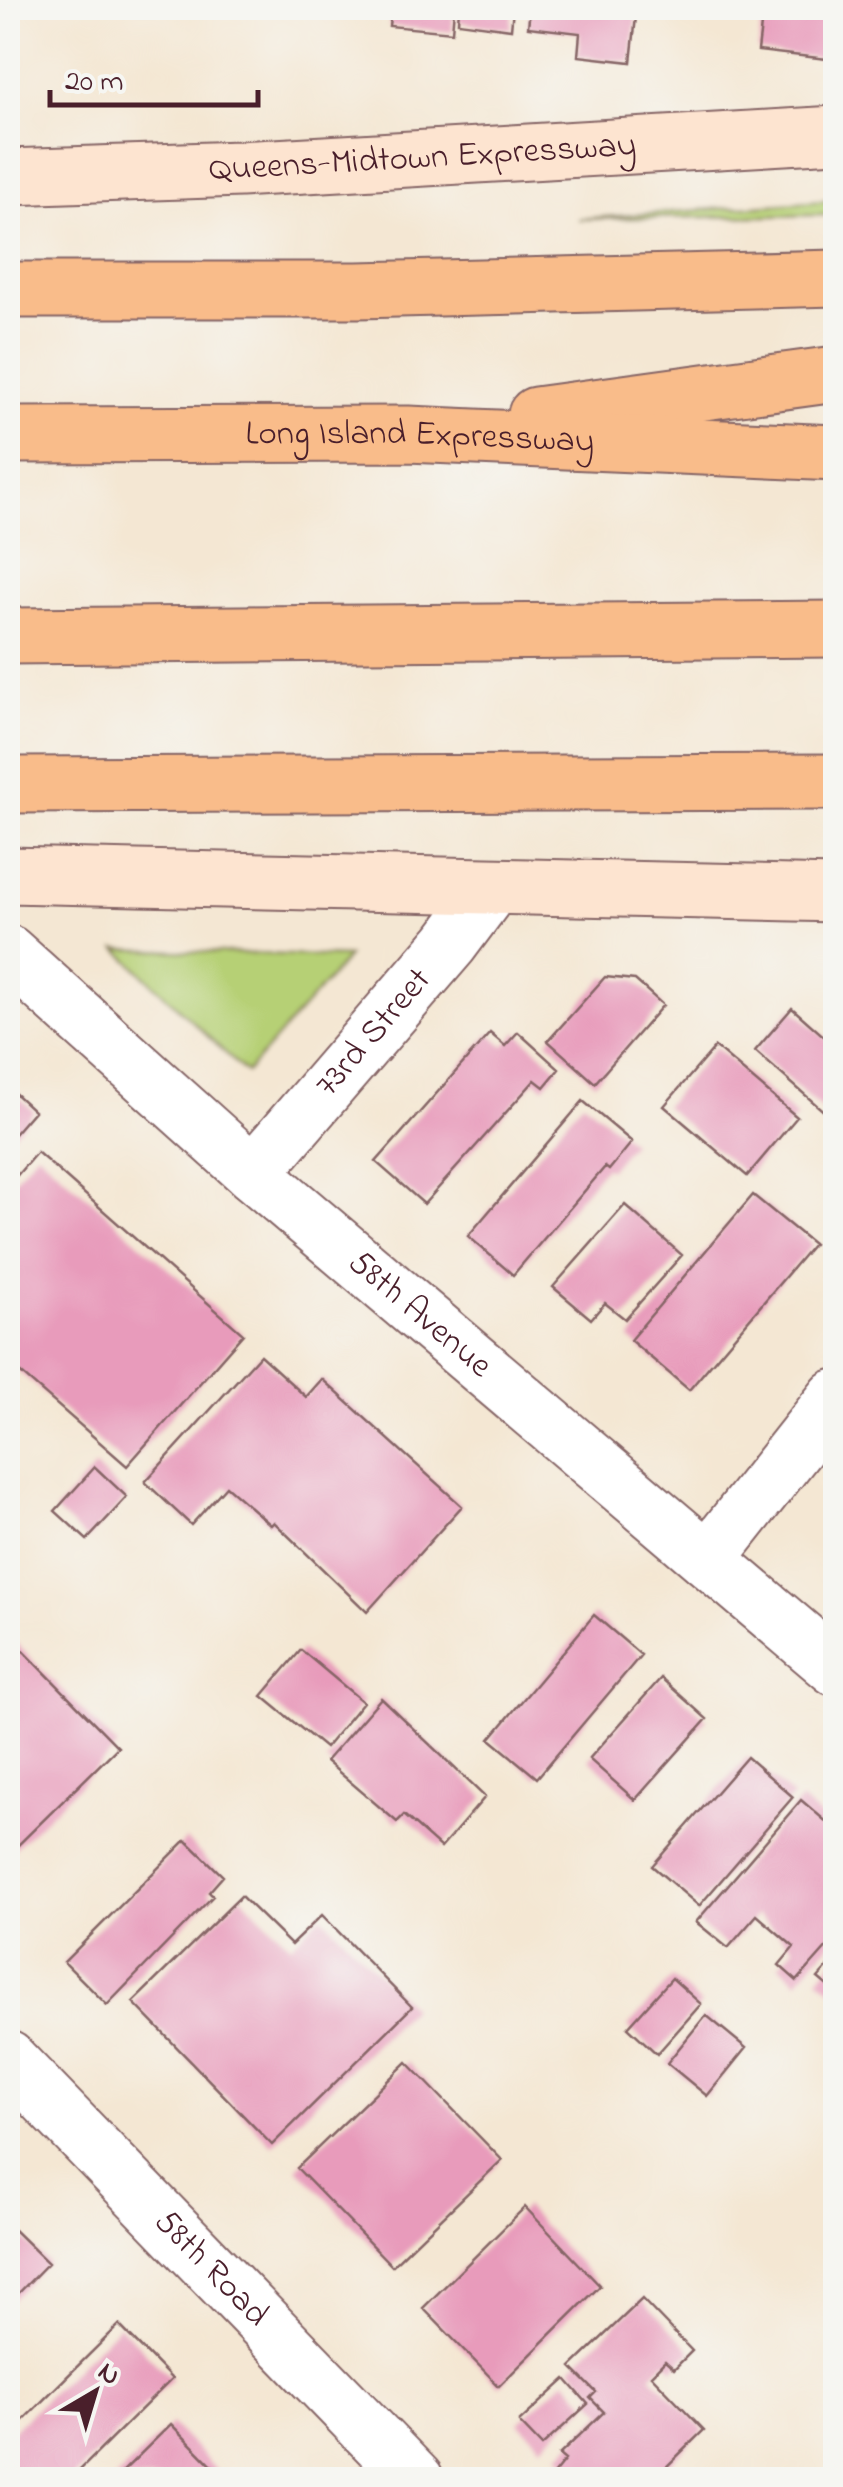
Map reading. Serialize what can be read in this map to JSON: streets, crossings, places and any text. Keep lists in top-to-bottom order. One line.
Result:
{"streets":{"highway":["Long Island Expressway"],"street":["Queens-Midtown Expressway","73rd Street","58th Avenue","58th Road"]},"crossings":[["73rd Street","58th Avenue"]],"scale_bar":"20 m","north":"top right"}
